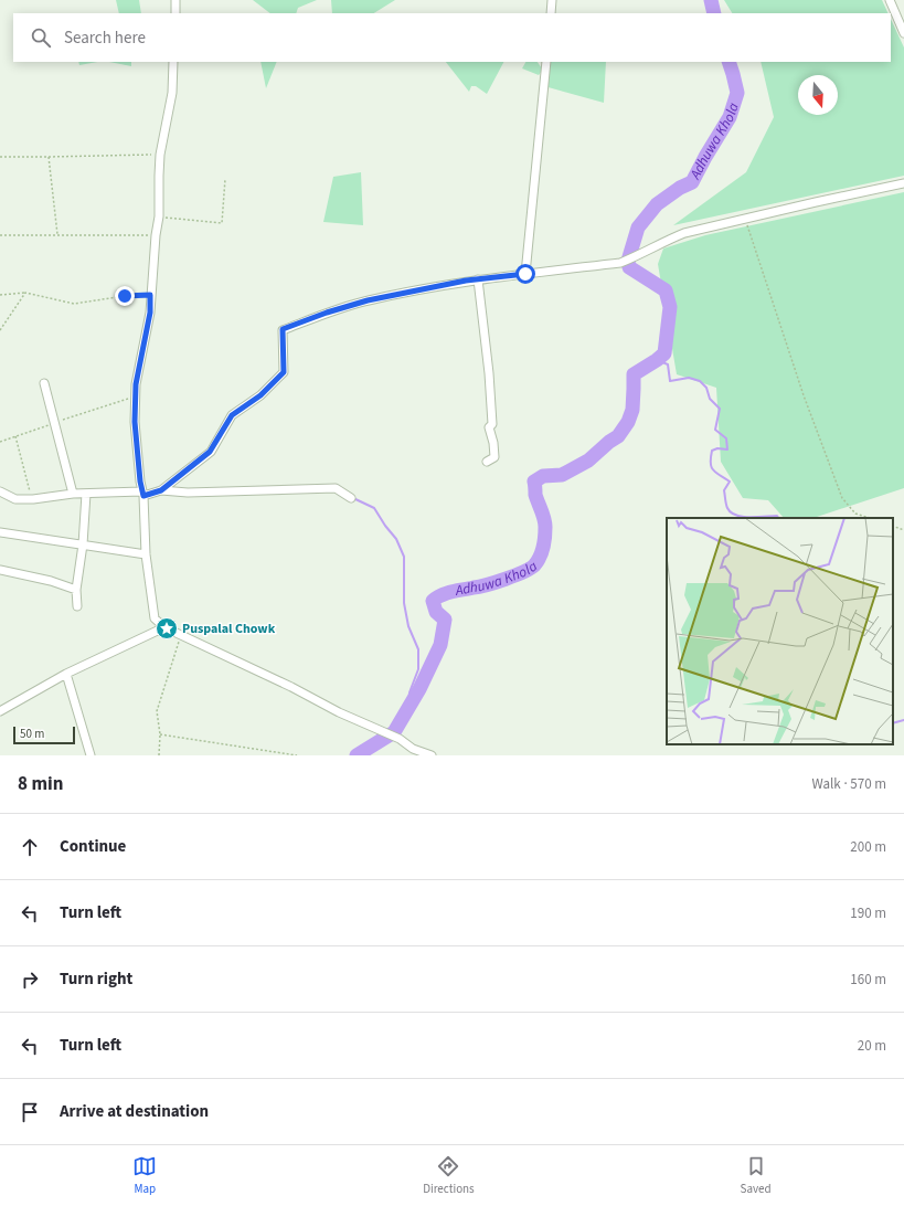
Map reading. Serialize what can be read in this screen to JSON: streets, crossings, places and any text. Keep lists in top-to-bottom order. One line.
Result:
{"water":["Adhuwa Khola"],"places":{"place":["Puspalal Chowk"]},"scale_bar":"50 m","north":"bottom","page":{"search":"Search here","scale":"50 m","heading":["8 min","Walk · 570 m"],"list":[["Continue","200 m"],["Turn left","190 m"],["Turn right","160 m"],["Turn left","20 m"],"Arrive at destination"],"nav":["Map","Directions","Saved"]}}
